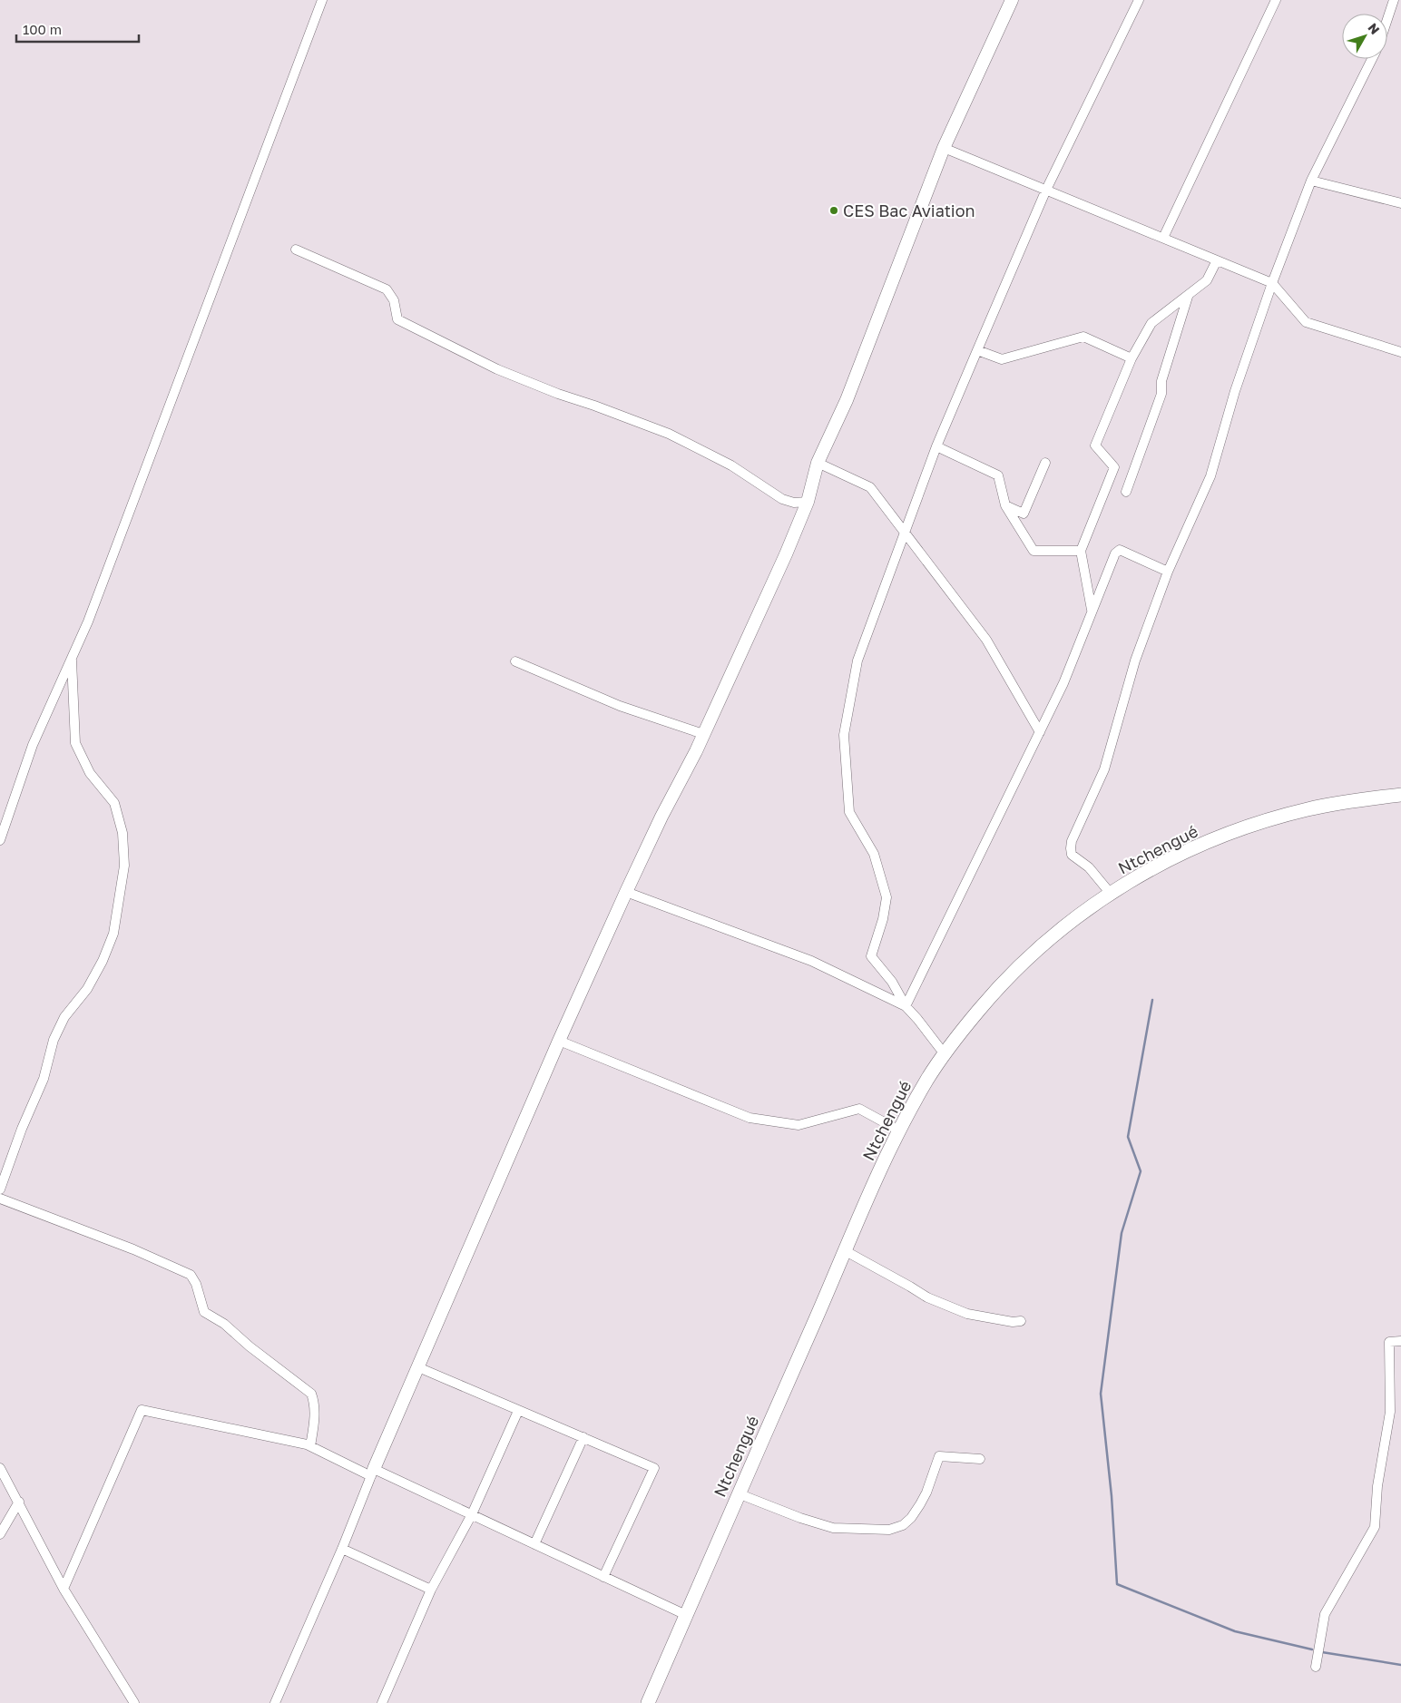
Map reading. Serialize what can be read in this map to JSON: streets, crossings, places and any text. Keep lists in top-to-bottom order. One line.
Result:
{"streets":{"main road":["Ntchengué"]},"places":["CES Bac Aviation"],"scale_bar":"100 m","north":"top right"}
